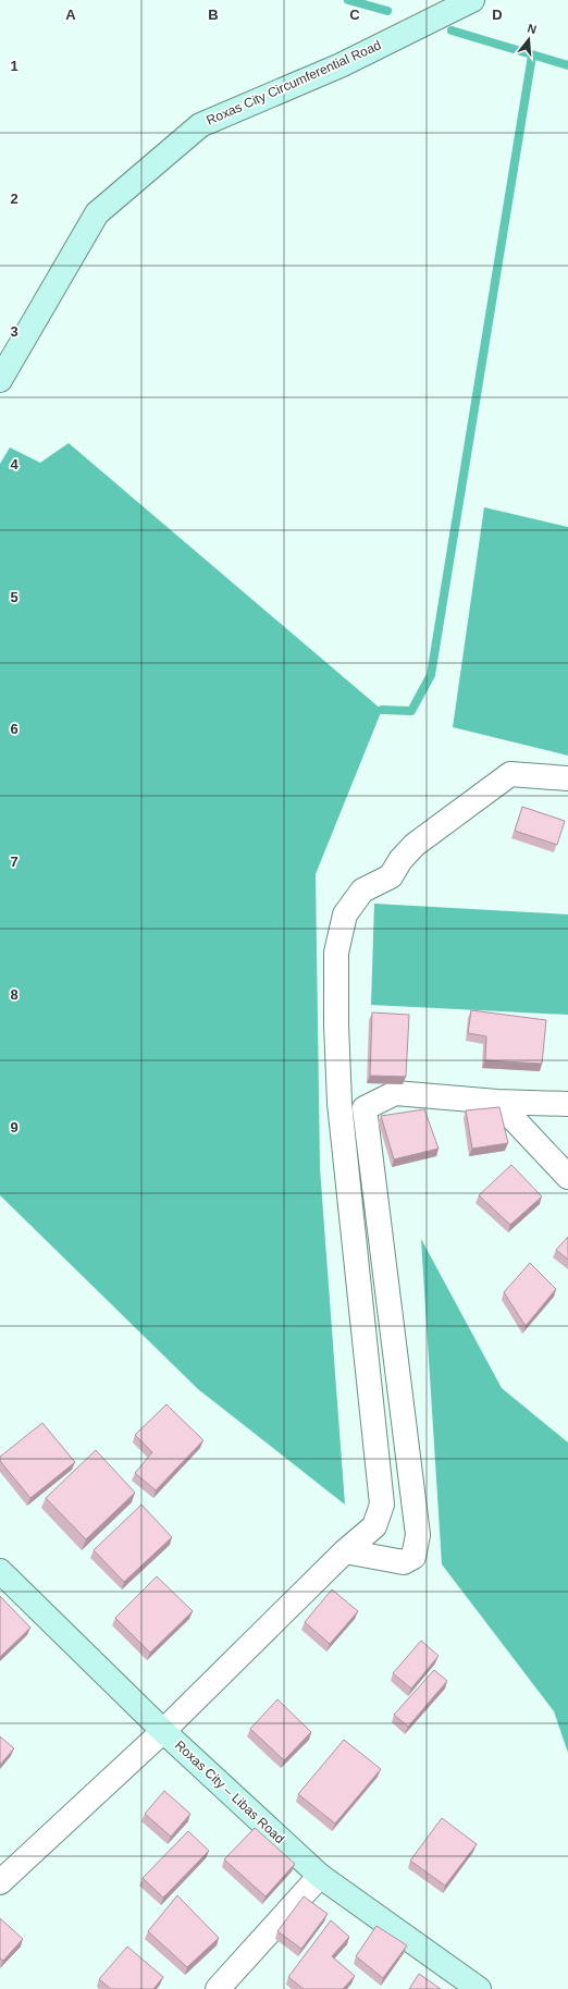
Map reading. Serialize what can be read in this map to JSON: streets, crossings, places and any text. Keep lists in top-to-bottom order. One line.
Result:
{"streets":{"main road":["Roxas City Circumferential Road","Roxas City – Libas Road"]},"north":"top","grid":{"columns":["A","B","C","D"],"rows":["1","2","3","4","5","6","7","8","9"]}}
